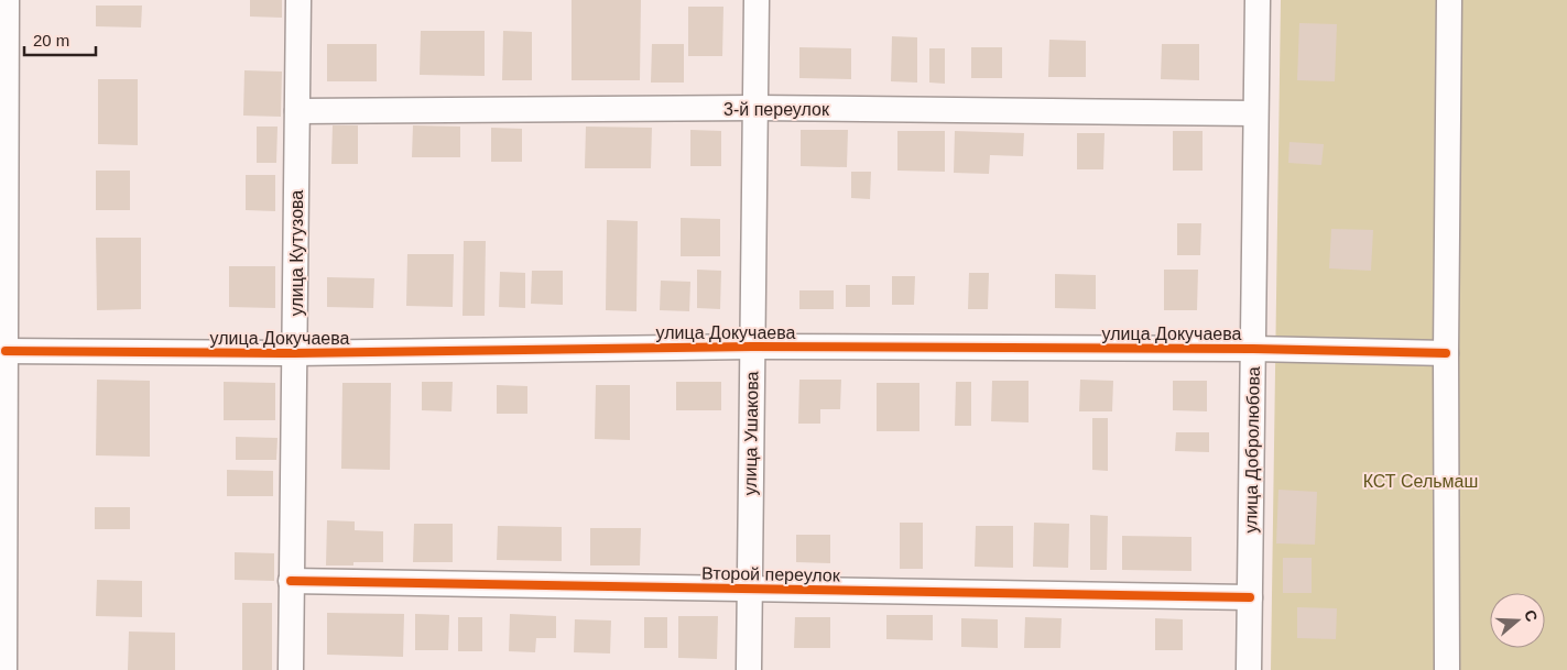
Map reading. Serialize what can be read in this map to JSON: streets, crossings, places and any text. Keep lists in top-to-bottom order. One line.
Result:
{"streets":{"street":["3-й переулок","улица Кутузова","улица Докучаева","улица Ушакова","улица Добролюбова","Второй переулок"]},"crossings":[["3-й переулок","улица Кутузова"],["3-й переулок","улица Ушакова"],["3-й переулок","улица Добролюбова"],["улица Кутузова","улица Докучаева"],["улица Кутузова","Второй переулок"],["улица Докучаева","улица Ушакова"],["улица Докучаева","улица Добролюбова"],["улица Ушакова","Второй переулок"],["улица Добролюбова","Второй переулок"]],"parks":["КСТ Сельмаш"],"scale_bar":"20 m","north":"right"}
